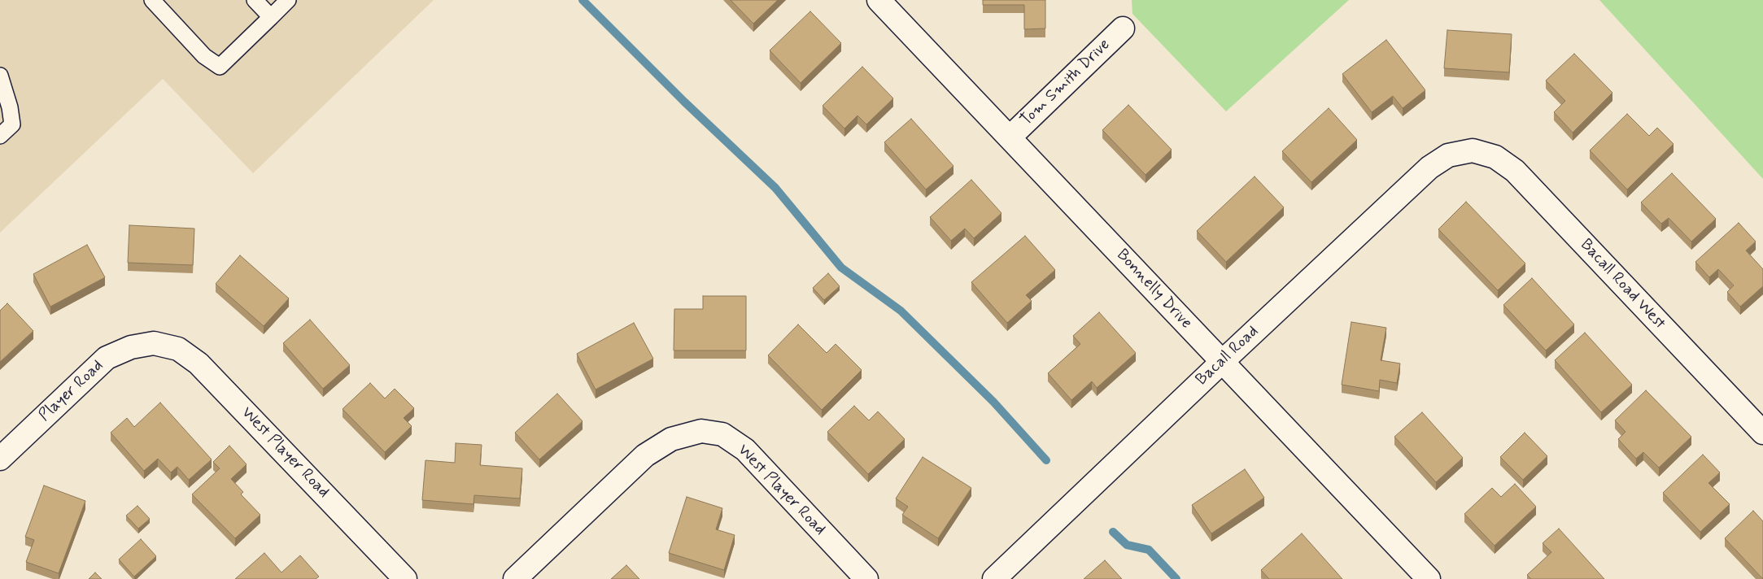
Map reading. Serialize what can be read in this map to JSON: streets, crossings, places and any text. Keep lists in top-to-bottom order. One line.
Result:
{"streets":{"street":["Tom Smith Drive","Bacall Road West","Bonnelly Drive","Bacall Road","Player Road","West Player Road"]},"crossings":[["Tom Smith Drive","Bonnelly Drive"],["Bacall Road West","Bacall Road"],["Bonnelly Drive","Bacall Road"],["Player Road","West Player Road"]]}
